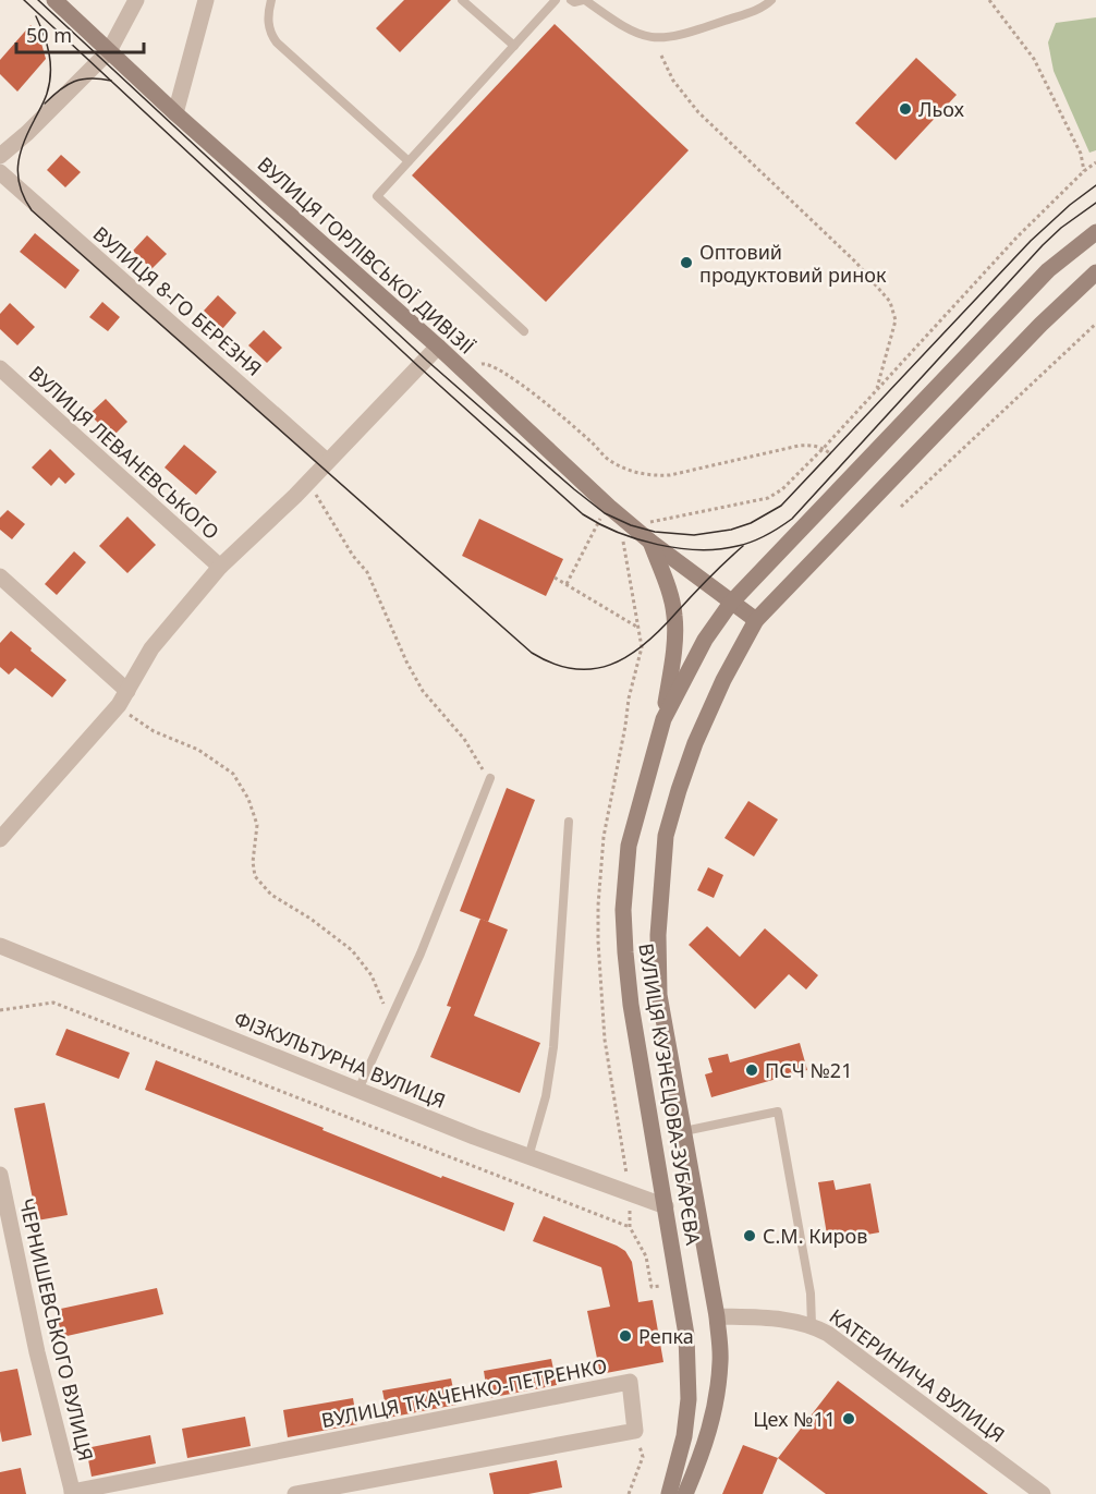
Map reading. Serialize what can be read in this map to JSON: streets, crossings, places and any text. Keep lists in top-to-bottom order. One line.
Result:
{"streets":{"main road":["ВУЛИЦЯ ГОРЛІВСЬКОЇ ДИВІЗІЇ","ВУЛИЦЯ КУЗНЄЦОВА-ЗУБАРЄВА"],"street":["ВУЛИЦЯ 8-ГО БЕРЕЗНЯ","ВУЛИЦЯ ЛЕВАНЕВСЬКОГО","ФІЗКУЛЬТУРНА ВУЛИЦЯ","ЧЕРНИШЕВСЬКОГО ВУЛИЦЯ","КАТЕРИНИЧА ВУЛИЦЯ","ВУЛИЦЯ ТКАЧЕНКО-ПЕТРЕНКО"]},"crossings":[["ВУЛИЦЯ ГОРЛІВСЬКОЇ ДИВІЗІЇ","ВУЛИЦЯ КУЗНЄЦОВА-ЗУБАРЄВА"],["ФІЗКУЛЬТУРНА ВУЛИЦЯ","ВУЛИЦЯ КУЗНЄЦОВА-ЗУБАРЄВА"],["ВУЛИЦЯ КУЗНЄЦОВА-ЗУБАРЄВА","КАТЕРИНИЧА ВУЛИЦЯ"],["ЧЕРНИШЕВСЬКОГО ВУЛИЦЯ","ВУЛИЦЯ ТКАЧЕНКО-ПЕТРЕНКО"]],"places":["Льох","Оптовий продуктовий ринок","ПСЧ №21","С.М. Киров","Репка","Цех №11"],"scale_bar":"50 m"}
